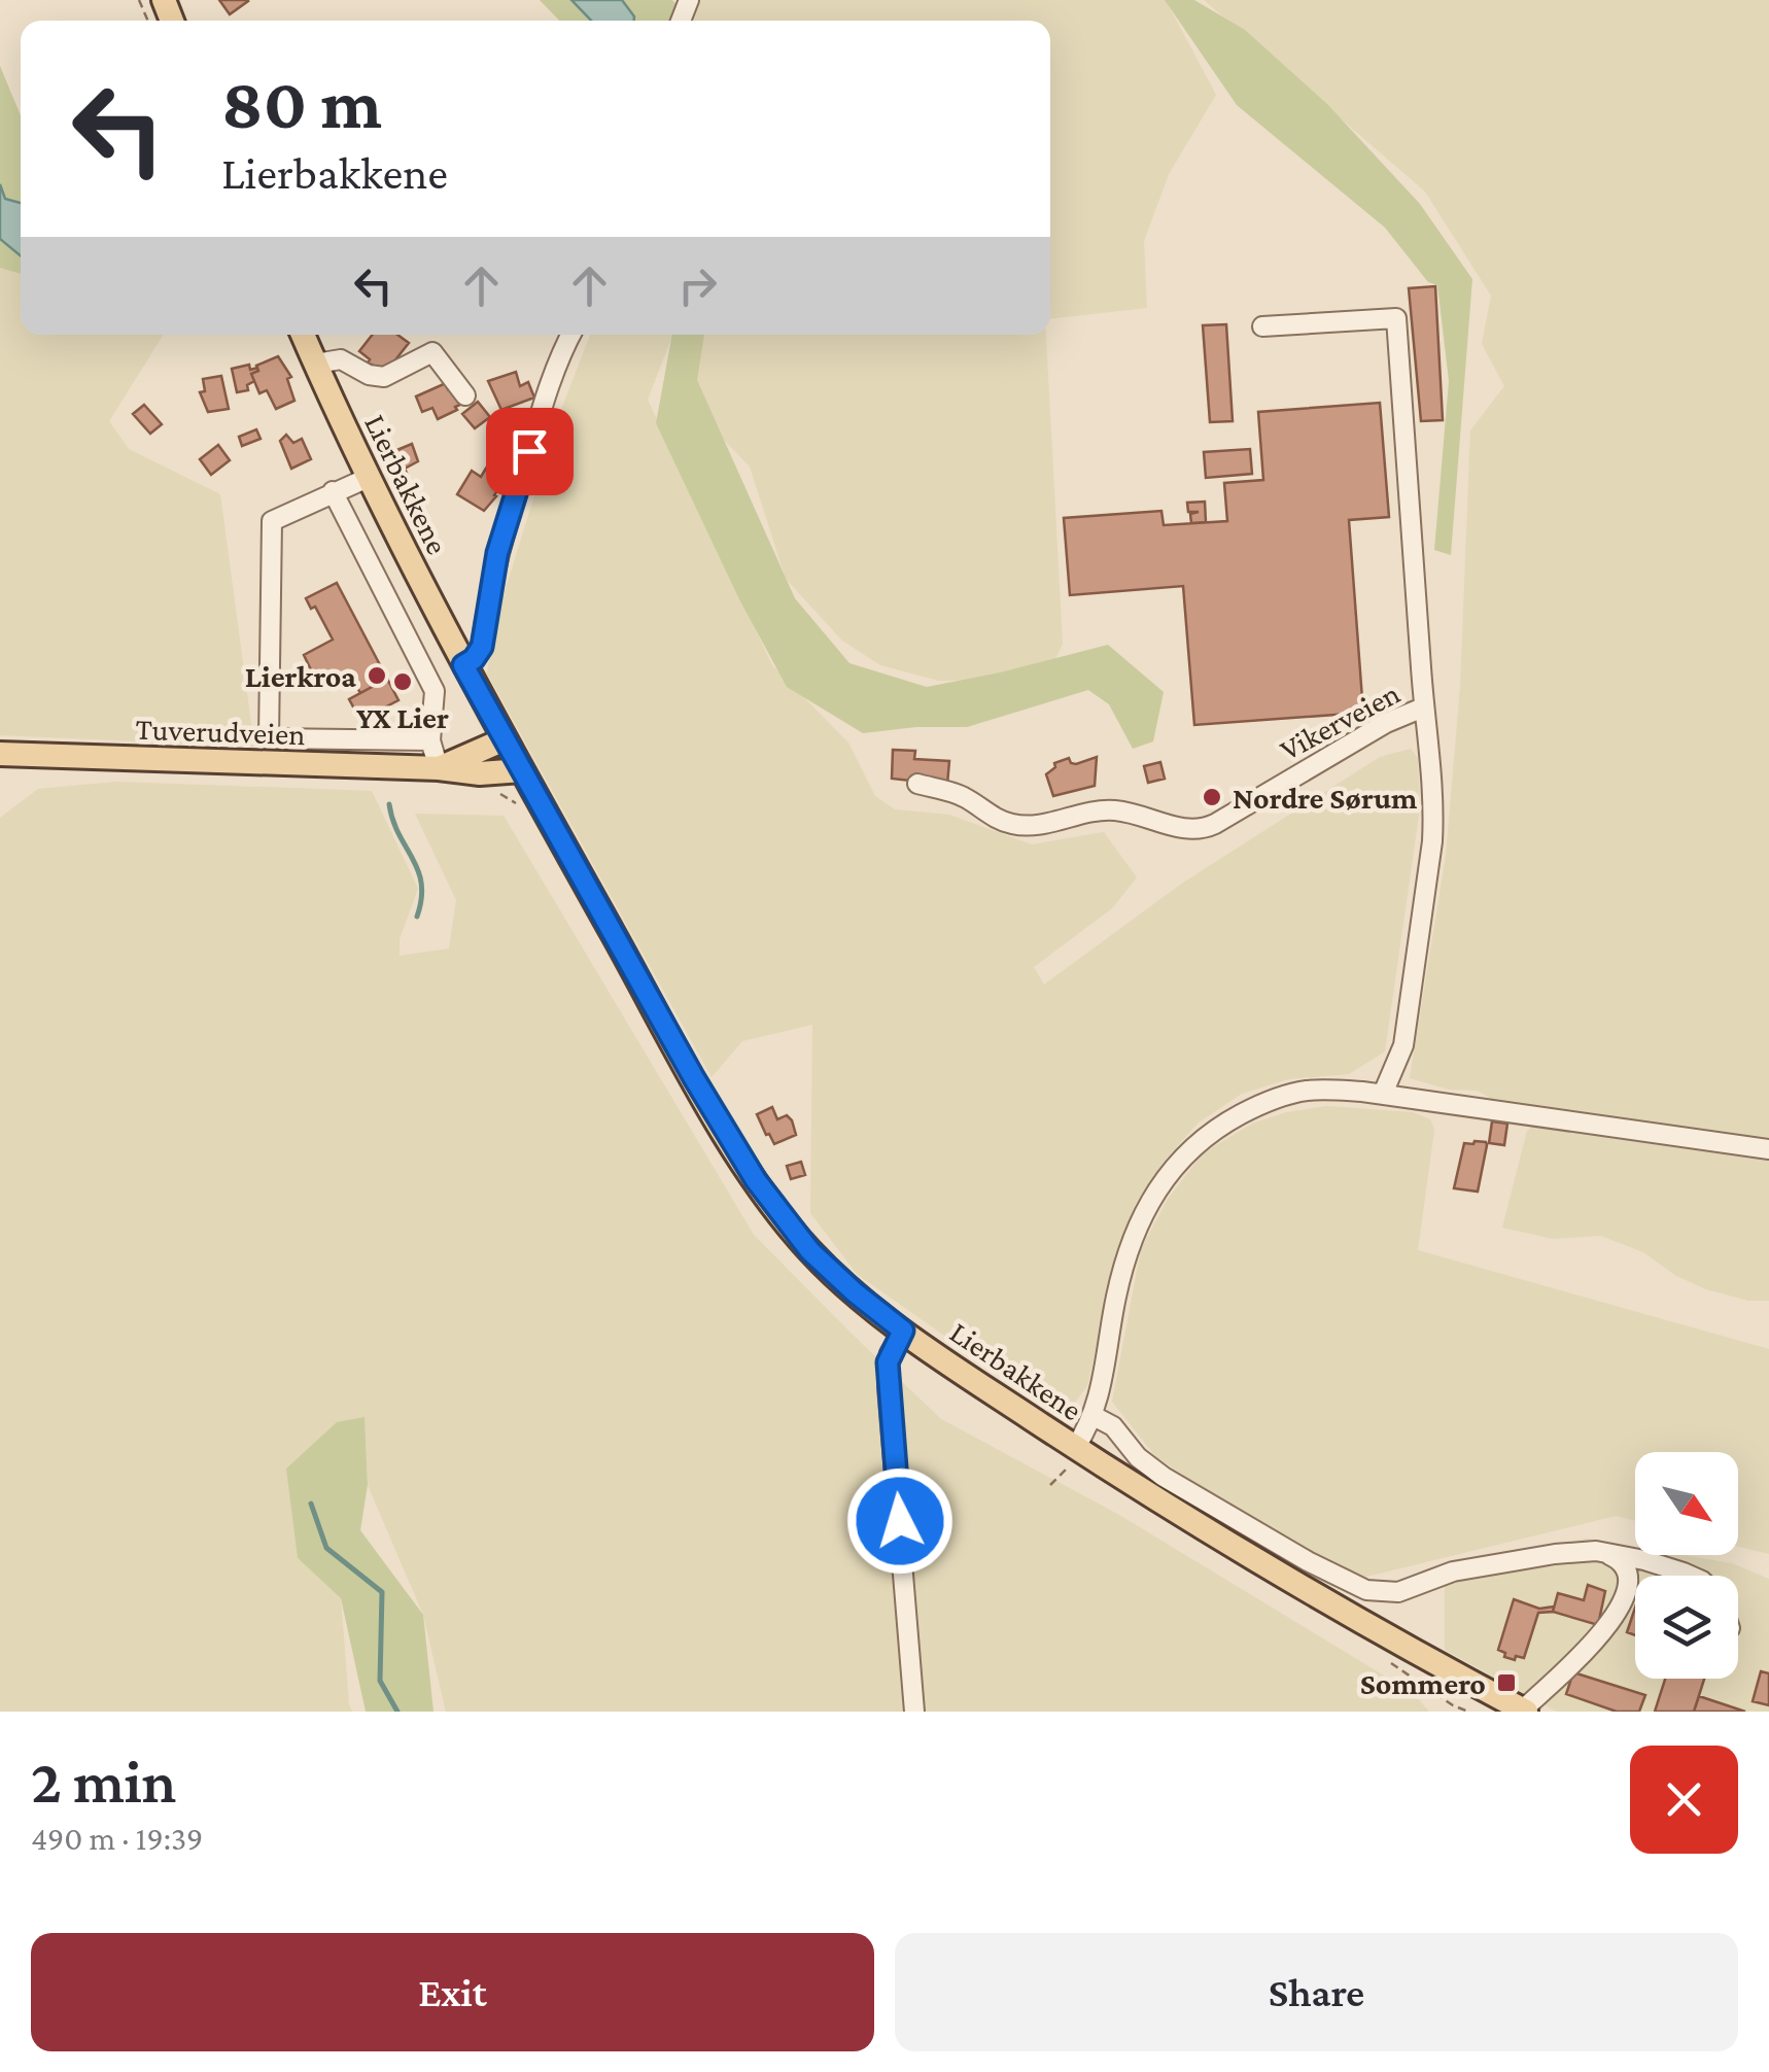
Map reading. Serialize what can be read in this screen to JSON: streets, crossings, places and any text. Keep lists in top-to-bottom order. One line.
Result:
{"streets":{"main road":["Lierbakkene","Tuverudveien"],"street":["Vikerveien"]},"crossings":[["Lierbakkene","Tuverudveien"]],"places":{"other":["Lierkroa","YX Lier","Nordre Sørum"],"transit":["Sommero"]},"north":"bottom right","page":{"turn":["80 m","Lierbakkene"],"heading":["2 min","490 m · 19:39"],"buttons":["Exit","Share"]}}
